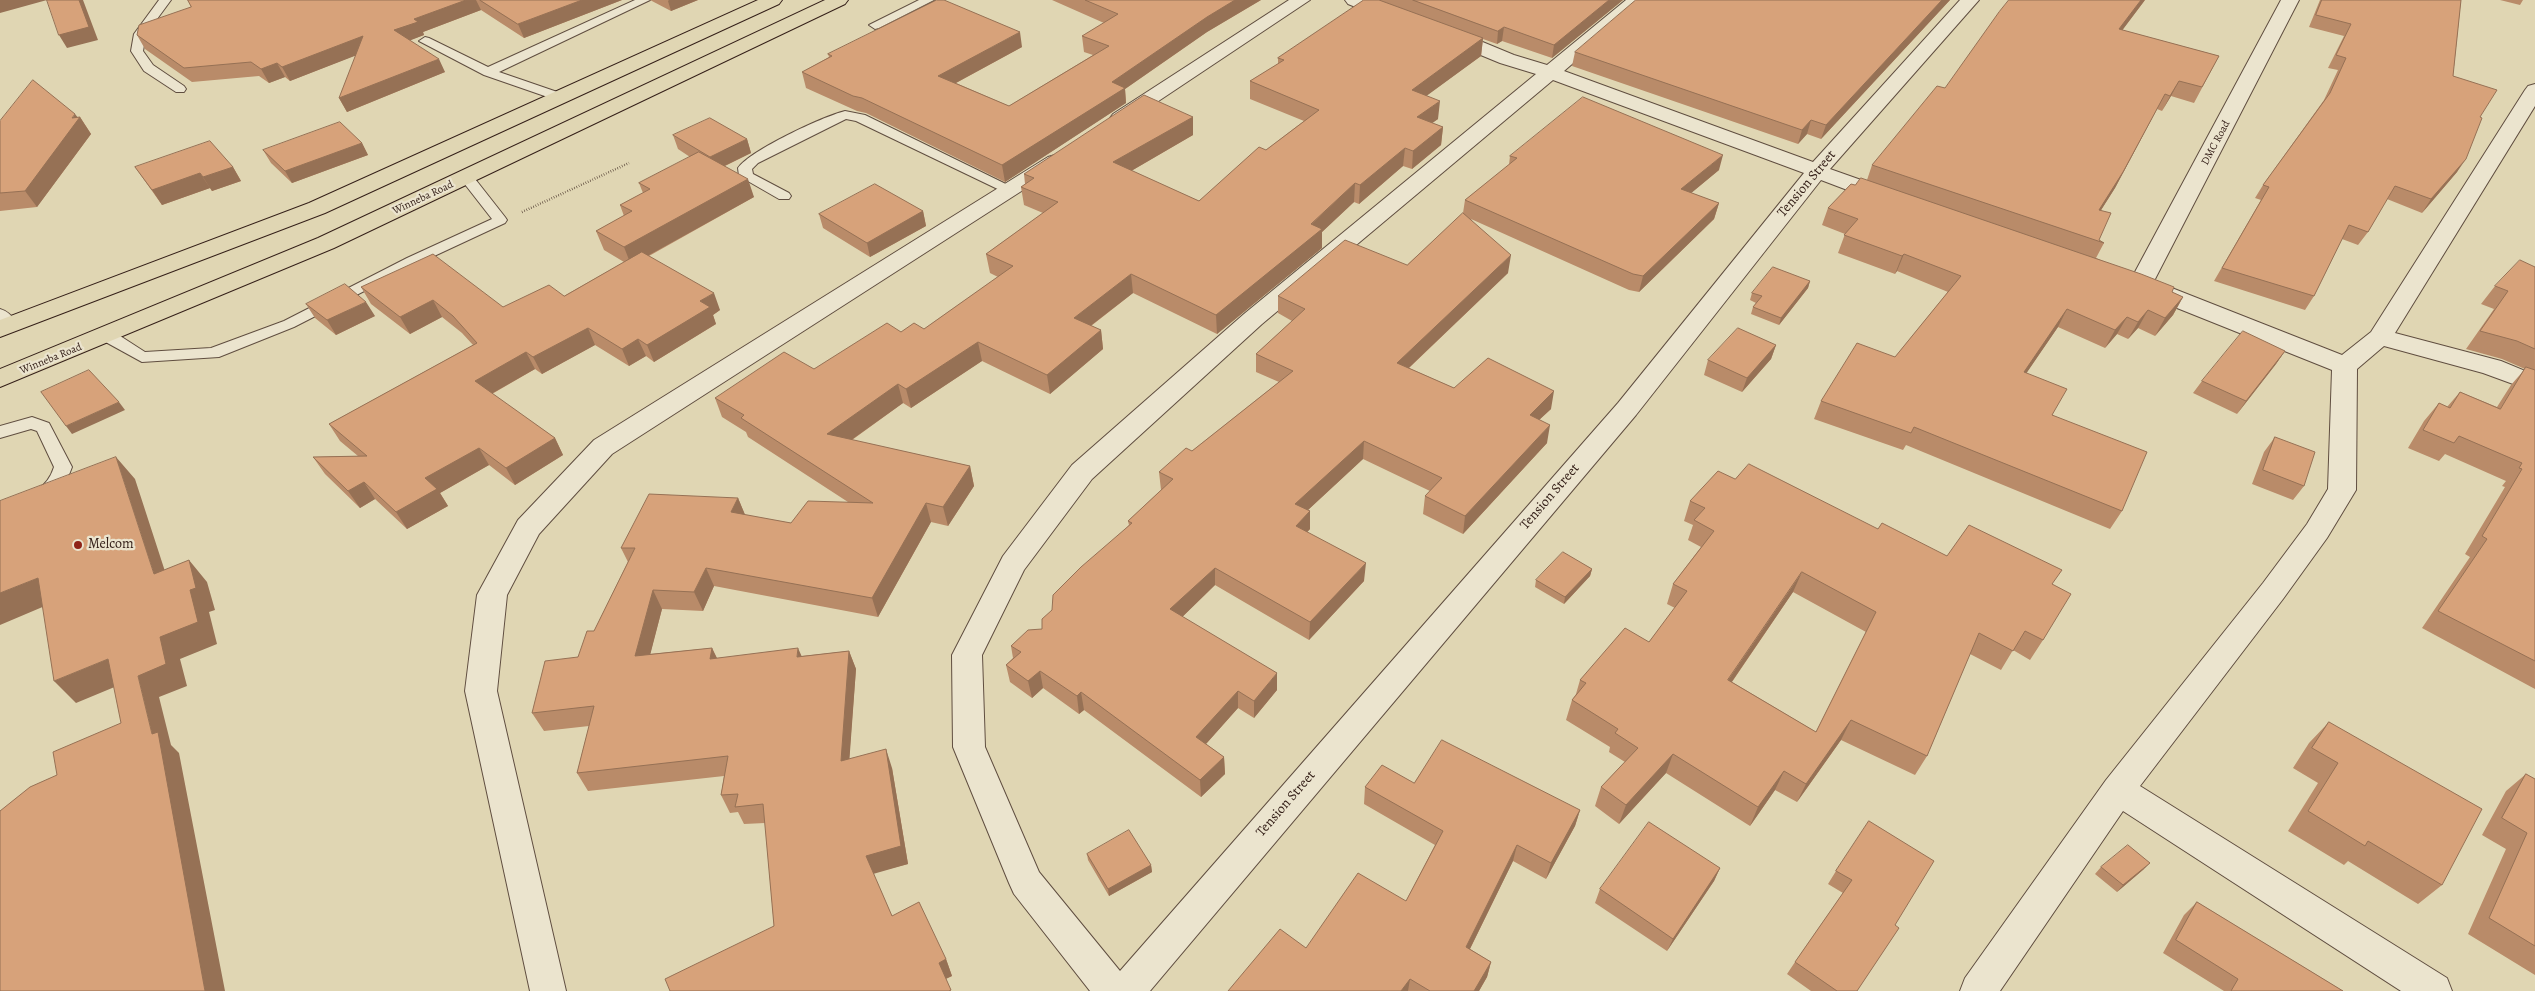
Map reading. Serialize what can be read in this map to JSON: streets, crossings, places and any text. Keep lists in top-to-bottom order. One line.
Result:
{"streets":{"highway":["Winneba Road"],"street":["DMC Road","Tension Street"]},"places":["Melcom"]}
